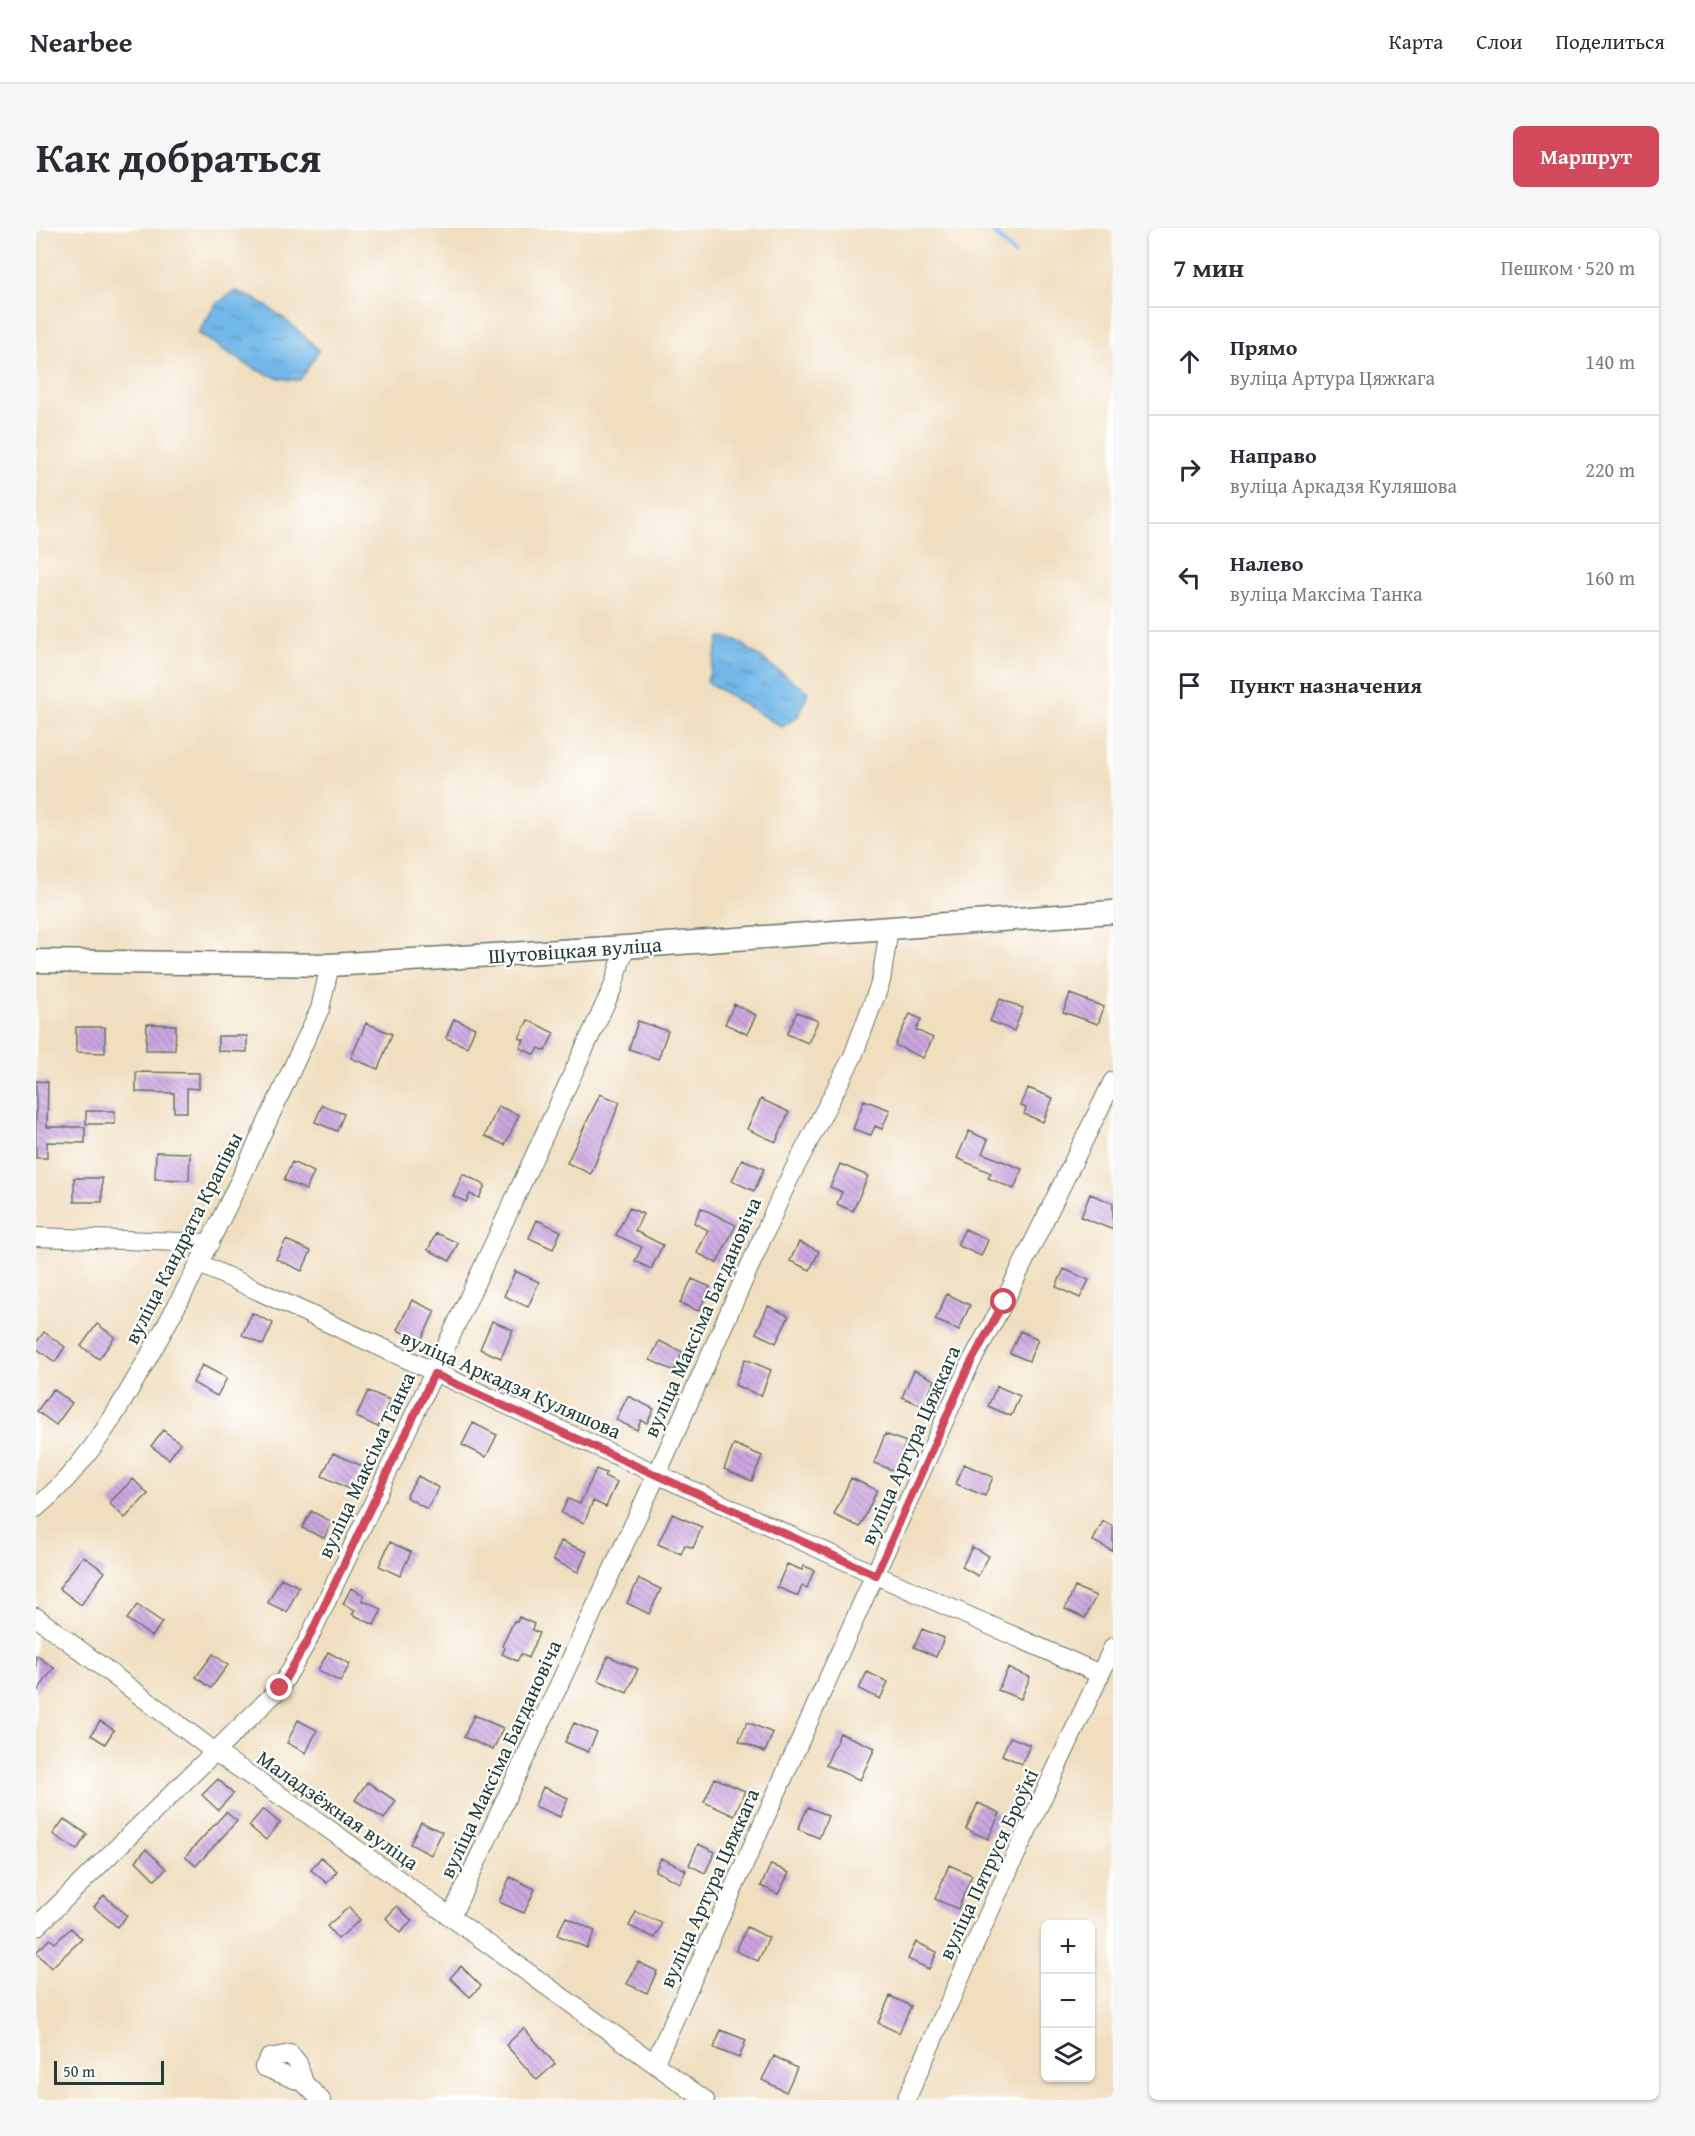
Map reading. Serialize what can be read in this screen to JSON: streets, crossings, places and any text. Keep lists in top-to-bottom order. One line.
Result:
{"streets":{"main road":["Шутовіцкая вуліца"],"street":["вуліца Кандрата Крапівы","вуліца Максіма Багдановіча","вуліца Аркадзя Куляшова","вуліца Артура Цяжкага","вуліца Максіма Танка","Маладзёжная вуліца","вуліца Пятруся Броўкі"]},"crossings":[["Шутовіцкая вуліца","вуліца Кандрата Крапівы"],["Шутовіцкая вуліца","вуліца Максіма Багдановіча"],["Шутовіцкая вуліца","вуліца Максіма Танка"],["вуліца Кандрата Крапівы","вуліца Аркадзя Куляшова"],["вуліца Максіма Багдановіча","вуліца Аркадзя Куляшова"],["вуліца Максіма Багдановіча","Маладзёжная вуліца"],["вуліца Аркадзя Куляшова","вуліца Артура Цяжкага"],["вуліца Аркадзя Куляшова","вуліца Максіма Танка"],["вуліца Аркадзя Куляшова","вуліца Пятруся Броўкі"],["вуліца Артура Цяжкага","Маладзёжная вуліца"],["вуліца Максіма Танка","Маладзёжная вуліца"]],"scale_bar":"50 m","page":{"header":"Nearbee","nav":["Карта","Слои","Поделиться"],"title":"Как добраться","buttons":"Маршрут","heading":["7 мин","Пешком · 520 m"],"list":[["Прямо","вуліца Артура Цяжкага","140 m"],["Направо","вуліца Аркадзя Куляшова","220 m"],["Налево","вуліца Максіма Танка","160 m"],"Пункт назначения"],"map_buttons":["+","−"],"scale":"50 m"}}
